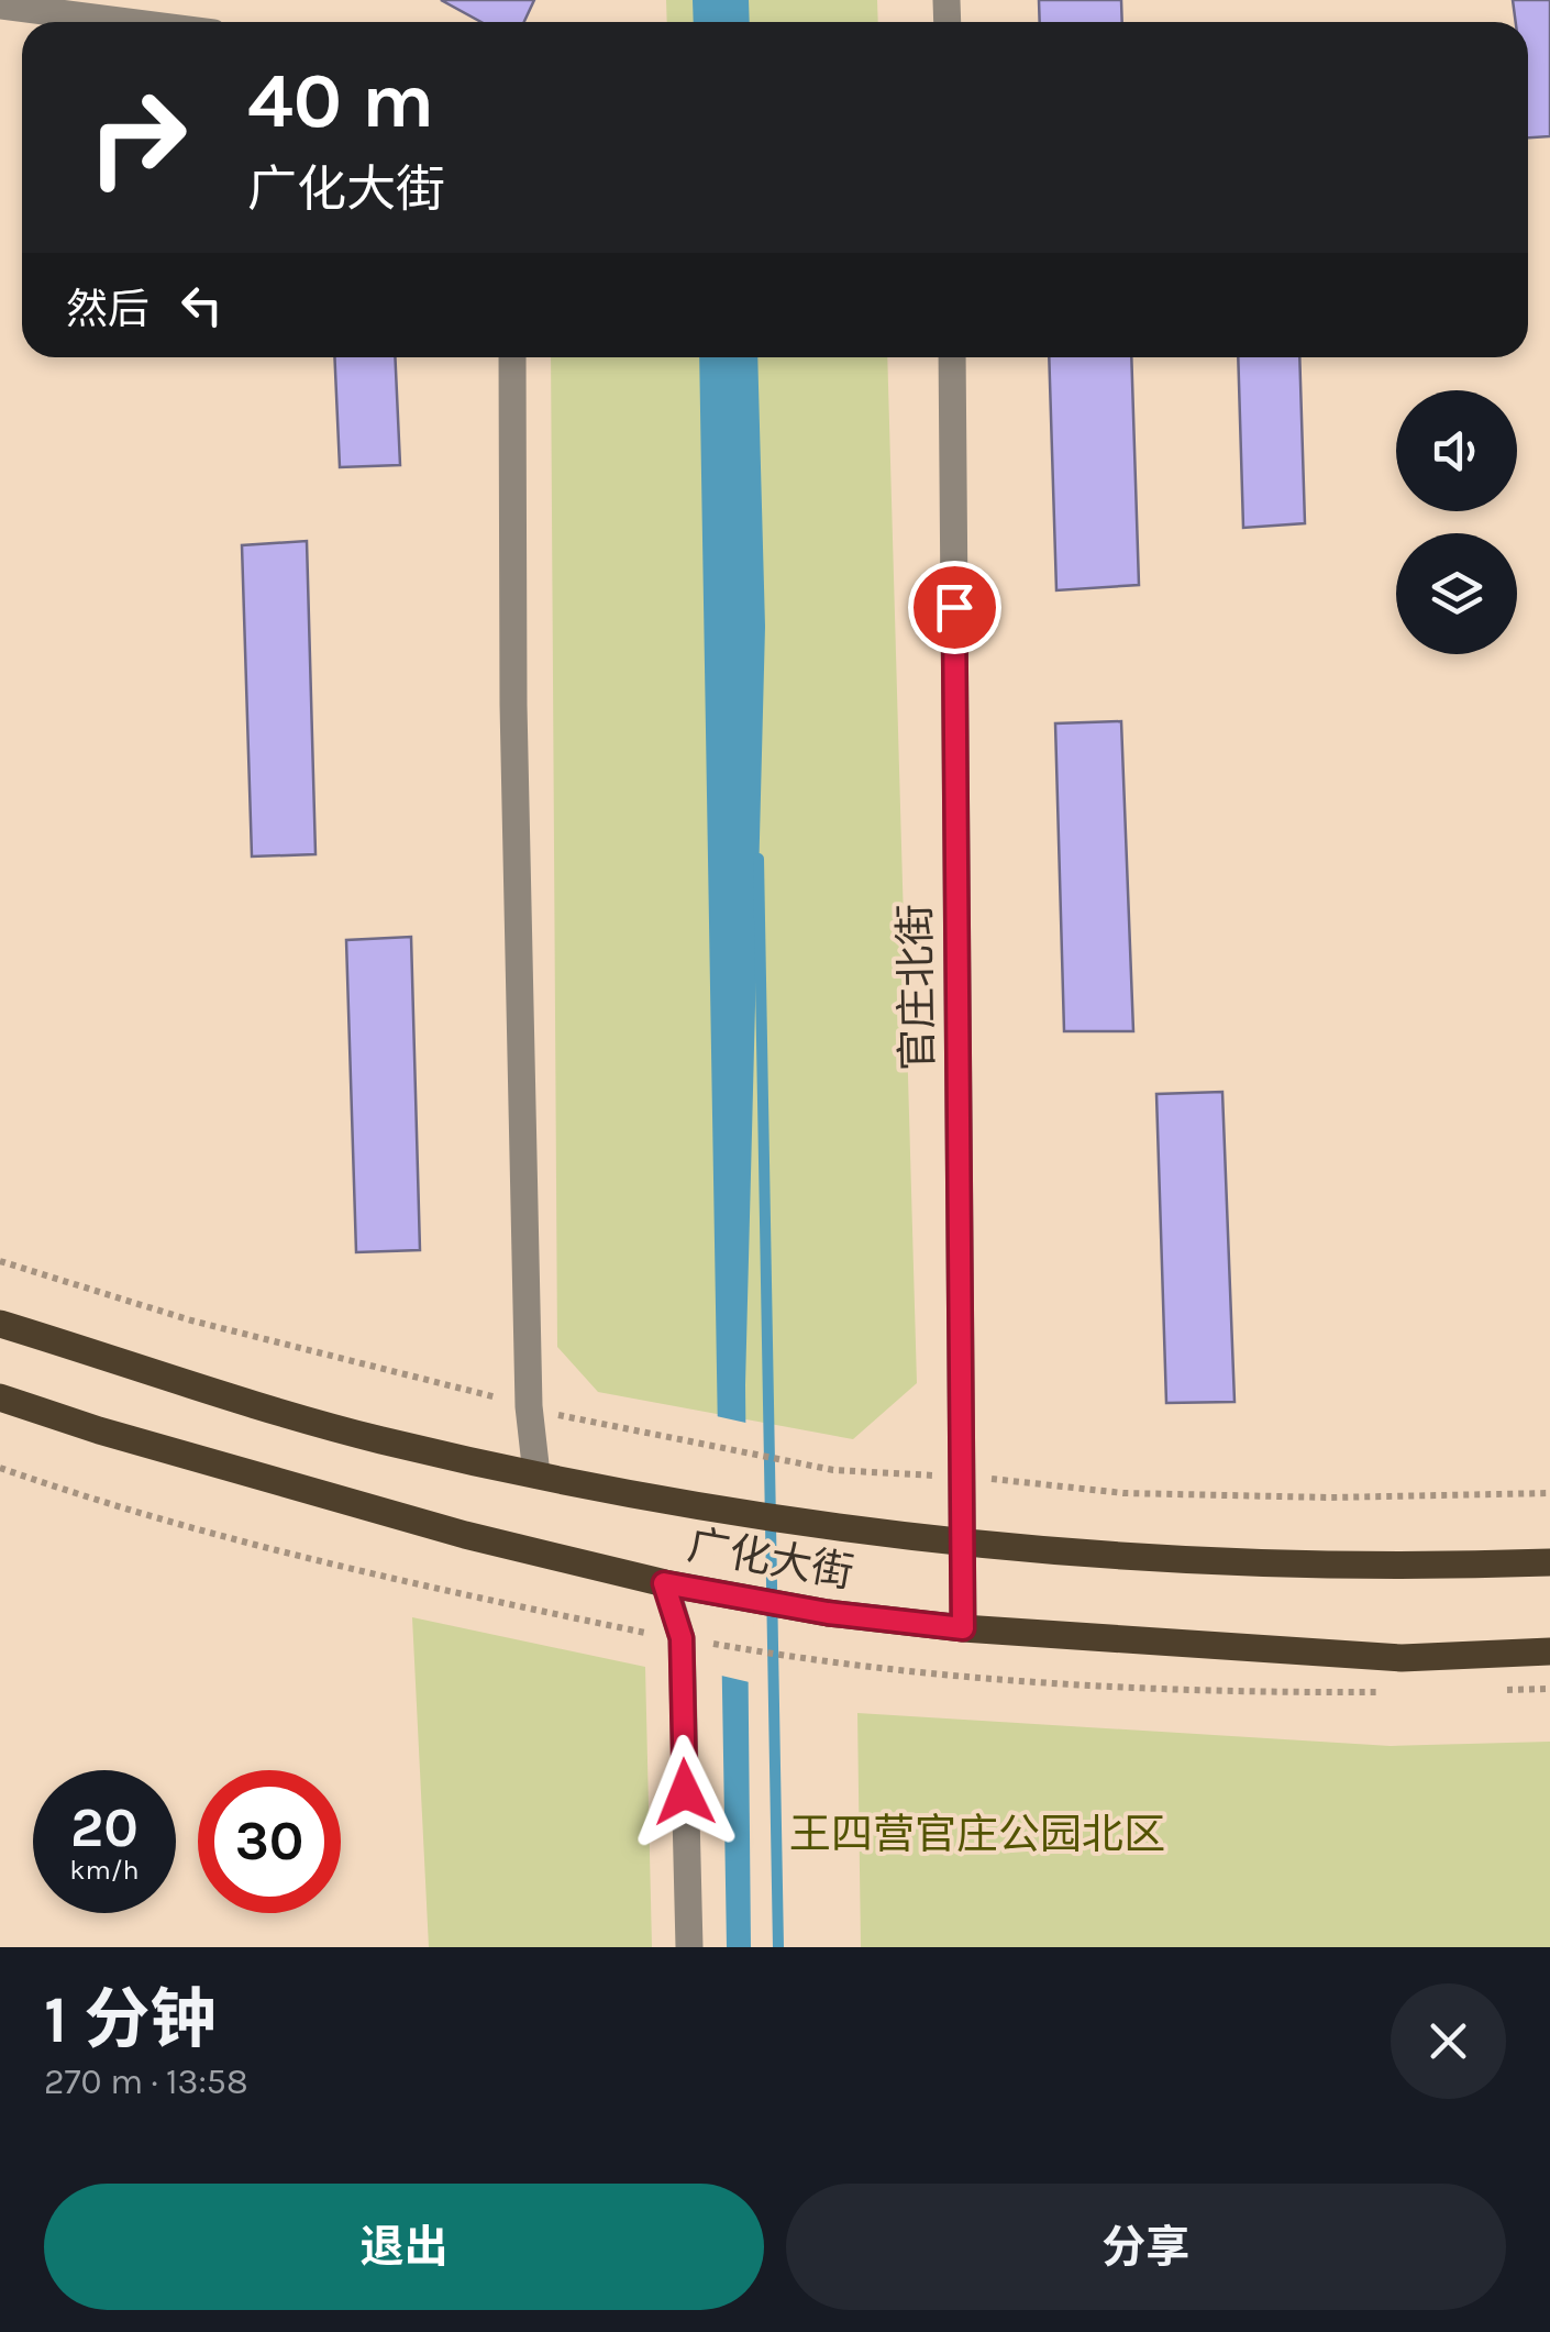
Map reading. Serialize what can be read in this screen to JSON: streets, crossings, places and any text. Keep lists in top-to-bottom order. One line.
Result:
{"streets":{"main road":["广化大街"],"street":["官庄北街"]},"crossings":[["官庄北街","广化大街"]],"parks":["王四营官庄公园北区"],"page":{"turn":["40 m","广化大街"],"then":"然后","speed":"20 km/h","limit":"30","heading":["1 分钟","270 m · 13:58"],"buttons":["退出","分享"]}}
